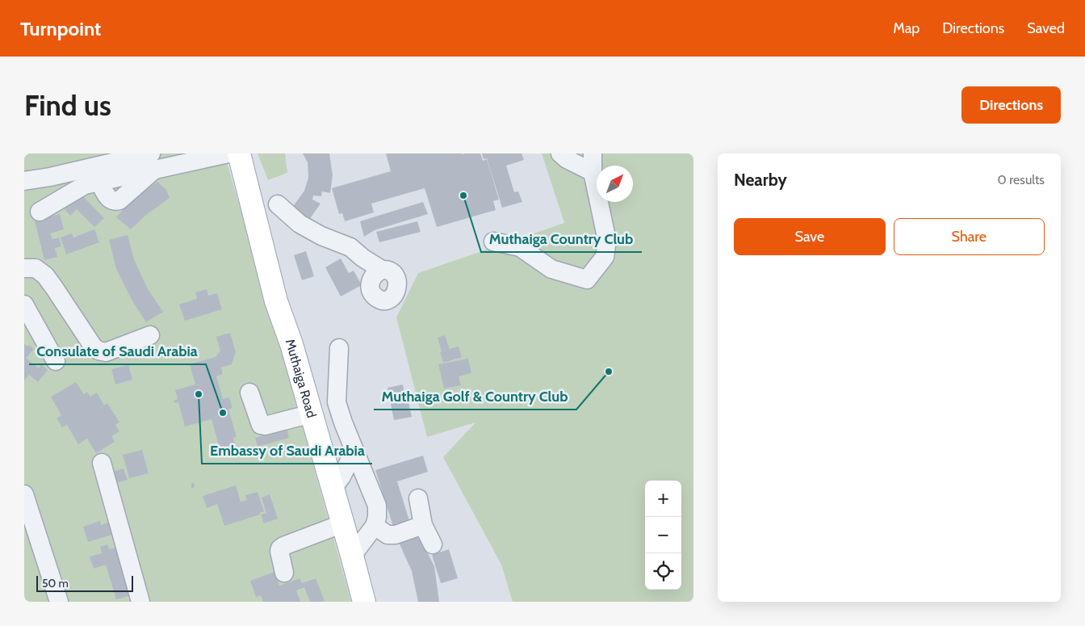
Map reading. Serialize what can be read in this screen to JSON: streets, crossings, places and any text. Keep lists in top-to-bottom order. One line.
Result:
{"streets":{"main road":["Muthaiga Road"]},"places":["Muthaiga Country Club","Muthaiga Golf & Country Club","Embassy of Saudi Arabia","Consulate of Saudi Arabia"],"scale_bar":"50 m","north":"top right","page":{"header":"Turnpoint","nav":["Map","Directions","Saved"],"buttons":["Directions",["Save","Share"]],"title":"Find us","heading":["Nearby","0 results"],"map_buttons":["+","−"],"scale":"50 m"}}
